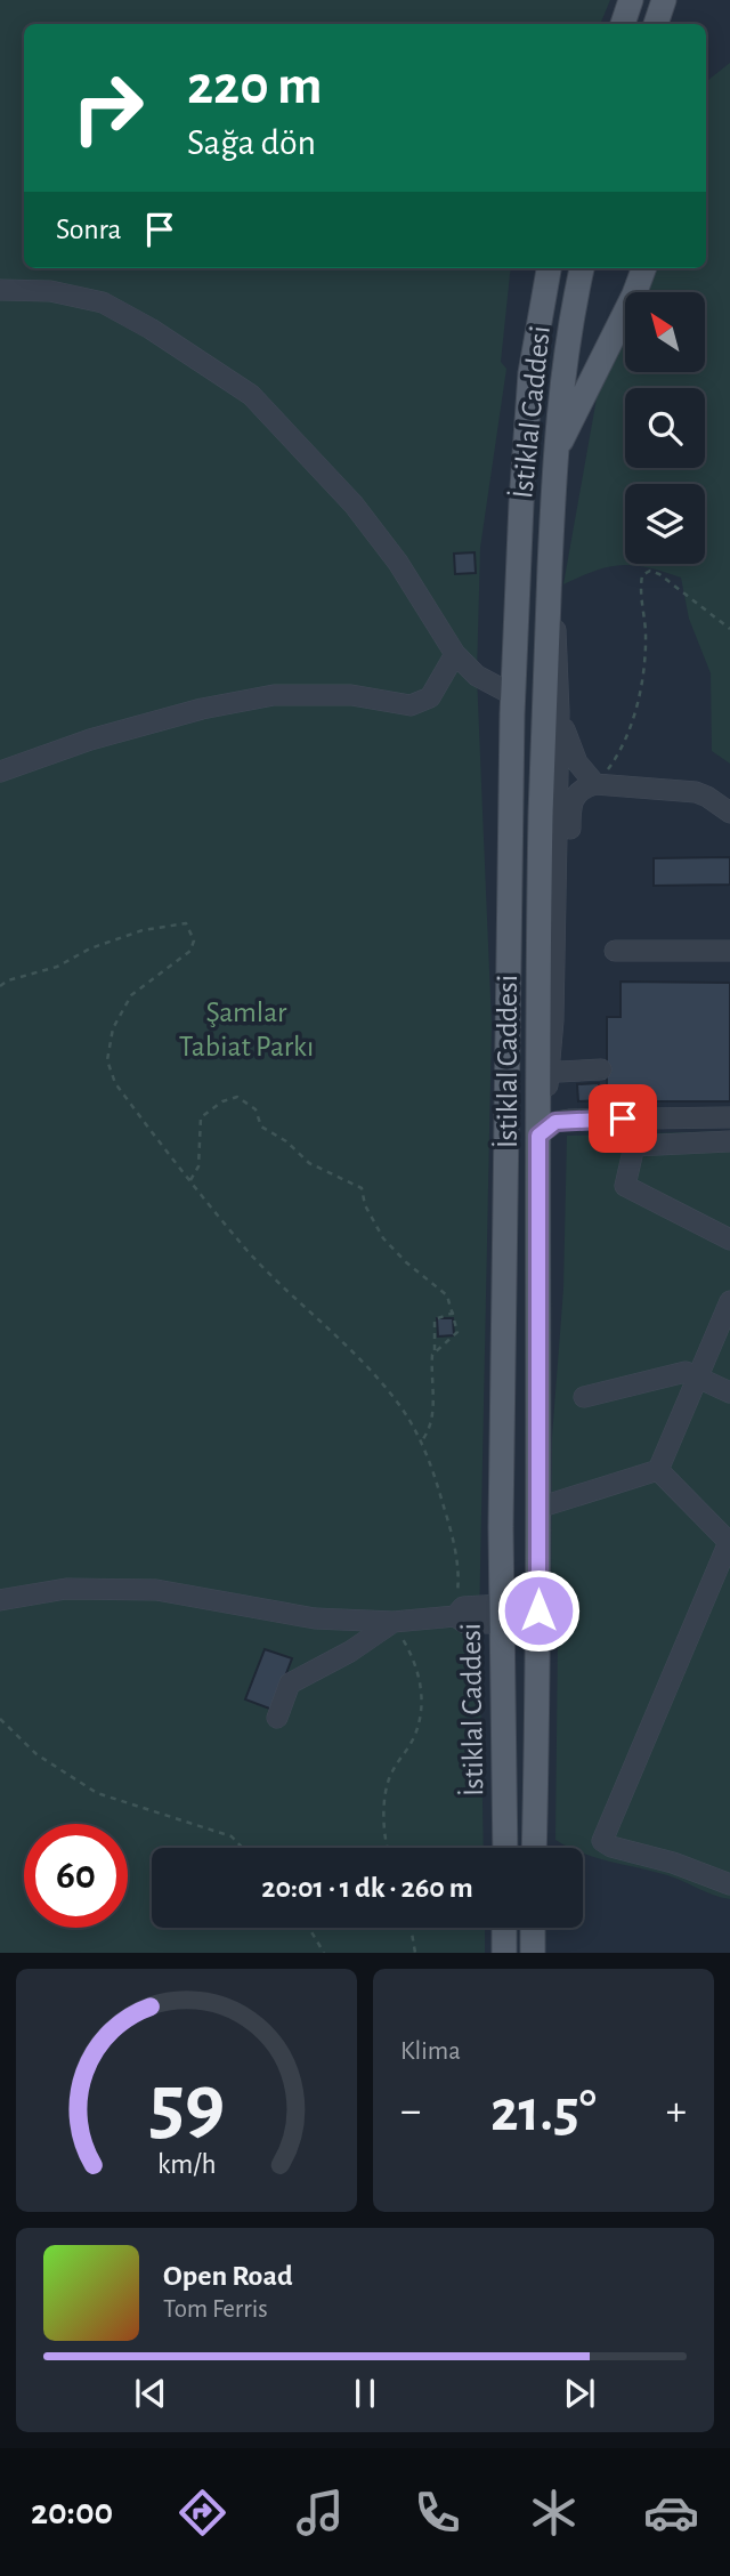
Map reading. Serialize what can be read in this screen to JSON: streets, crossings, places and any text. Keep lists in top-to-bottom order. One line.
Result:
{"streets":{"main road":["İstiklal Caddesi"]},"parks":["Şamlar Tabiat Parkı"],"north":"top left","page":{"turn":["220 m","Sağa dön"],"then":"Sonra","limit":"60","trip":"20:01 · 1 dk · 260 m","tile":"Klima","heat":["−","21.5°","+"],"song":["Open Road","Tom Ferris"],"tabs":"20:00","gauge":["59","km/h"]}}
